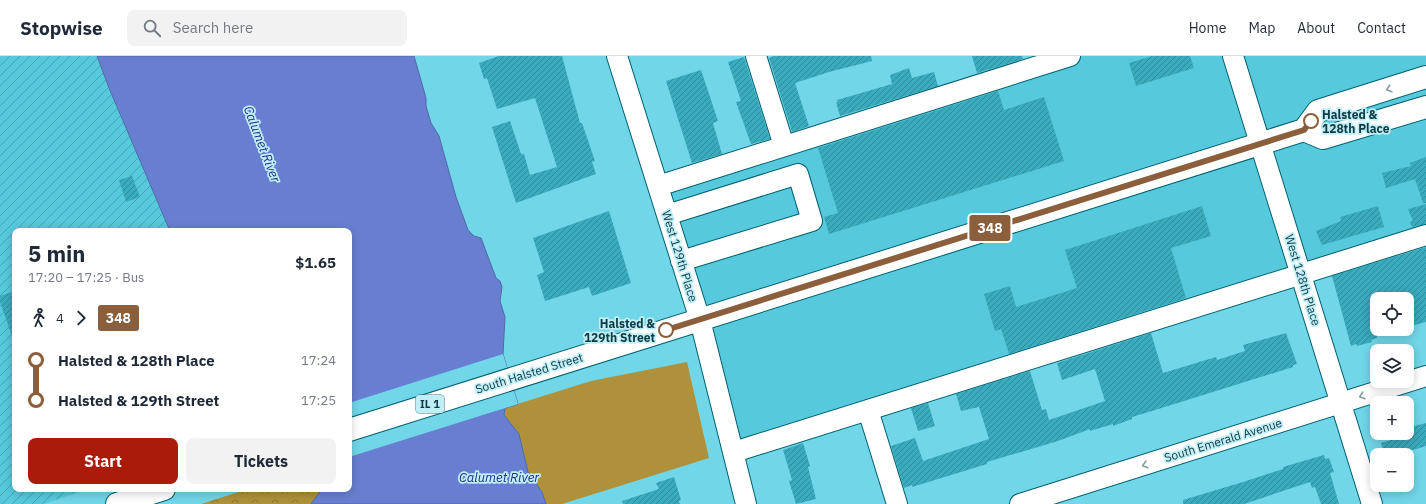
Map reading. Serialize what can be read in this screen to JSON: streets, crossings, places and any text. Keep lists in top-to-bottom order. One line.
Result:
{"streets":{"main road":["South Halsted Street","IL 1"],"street":["West 129th Place","West 128th Place","South Emerald Avenue"]},"crossings":[["West 129th Place","South Halsted Street"],["West 128th Place","South Halsted Street"],["West 128th Place","South Emerald Avenue"]],"water":["Calumet River"],"places":["Halsted & 128th Place","Halsted & 129th Street"],"lines":["bus line 348"],"page":{"header":"Stopwise","search":"Search here","nav":["Home","Map","About","Contact"],"on_map":"348","heading":["5 min","17:20 – 17:25 · Bus","$1.65"],"map_buttons":["+","−"],"legs":["4","348"],"list":[{"name":"Halsted & 128th Place","value":"17:24"},{"name":"Halsted & 129th Street","value":"17:25"}],"buttons":["Start","Tickets"]}}
